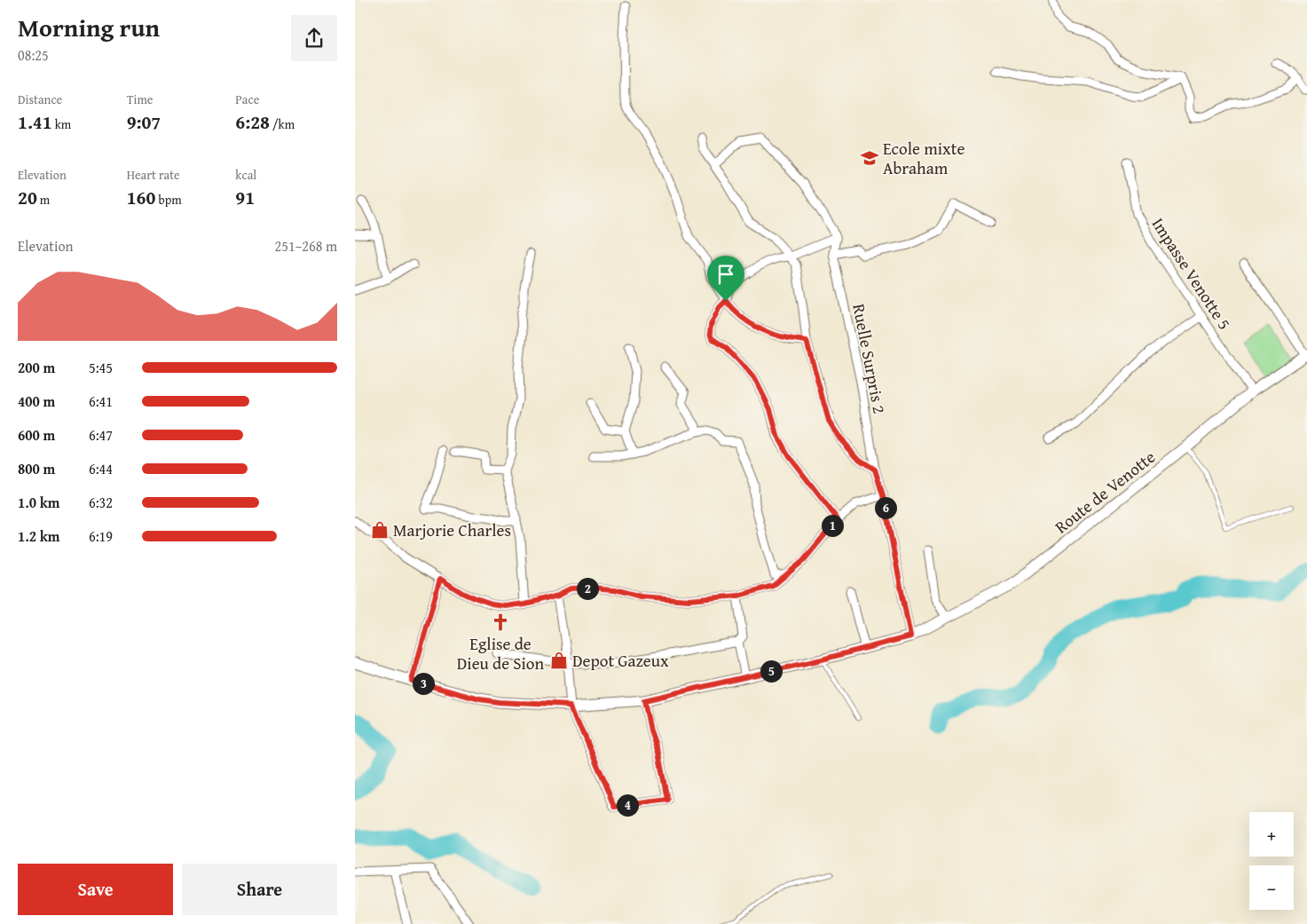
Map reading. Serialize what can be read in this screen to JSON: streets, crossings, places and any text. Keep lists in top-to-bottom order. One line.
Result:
{"streets":{"street":["Impasse Venotte 5","Ruelle Surpris 2","Route de Venotte"]},"crossings":[["Impasse Venotte 5","Route de Venotte"],["Ruelle Surpris 2","Route de Venotte"]],"places":{"school or university":["Ecole mixte Abraham"],"shop":["Marjorie Charles","Depot Gazeux"],"church":["Eglise de Dieu de Sion"]},"page":{"heading":["Morning run","08:25"],"stats":[["Distance","1.41 km"],["Time","9:07"],["Pace","6:28 /km"],["Elevation","20 m"],["Heart rate","160 bpm"],["kcal","91"]],"chart":["Elevation","251–268 m"],"list":[{"name":"200 m","note":"5:45"},{"name":"400 m","note":"6:41"},{"name":"600 m","note":"6:47"},{"name":"800 m","note":"6:44"},{"name":"1.0 km","note":"6:32"},{"name":"1.2 km","note":"6:19"}],"pins":["6","1","2","5","3","4"],"map_buttons":["+","−"],"buttons":["Save","Share"]}}
